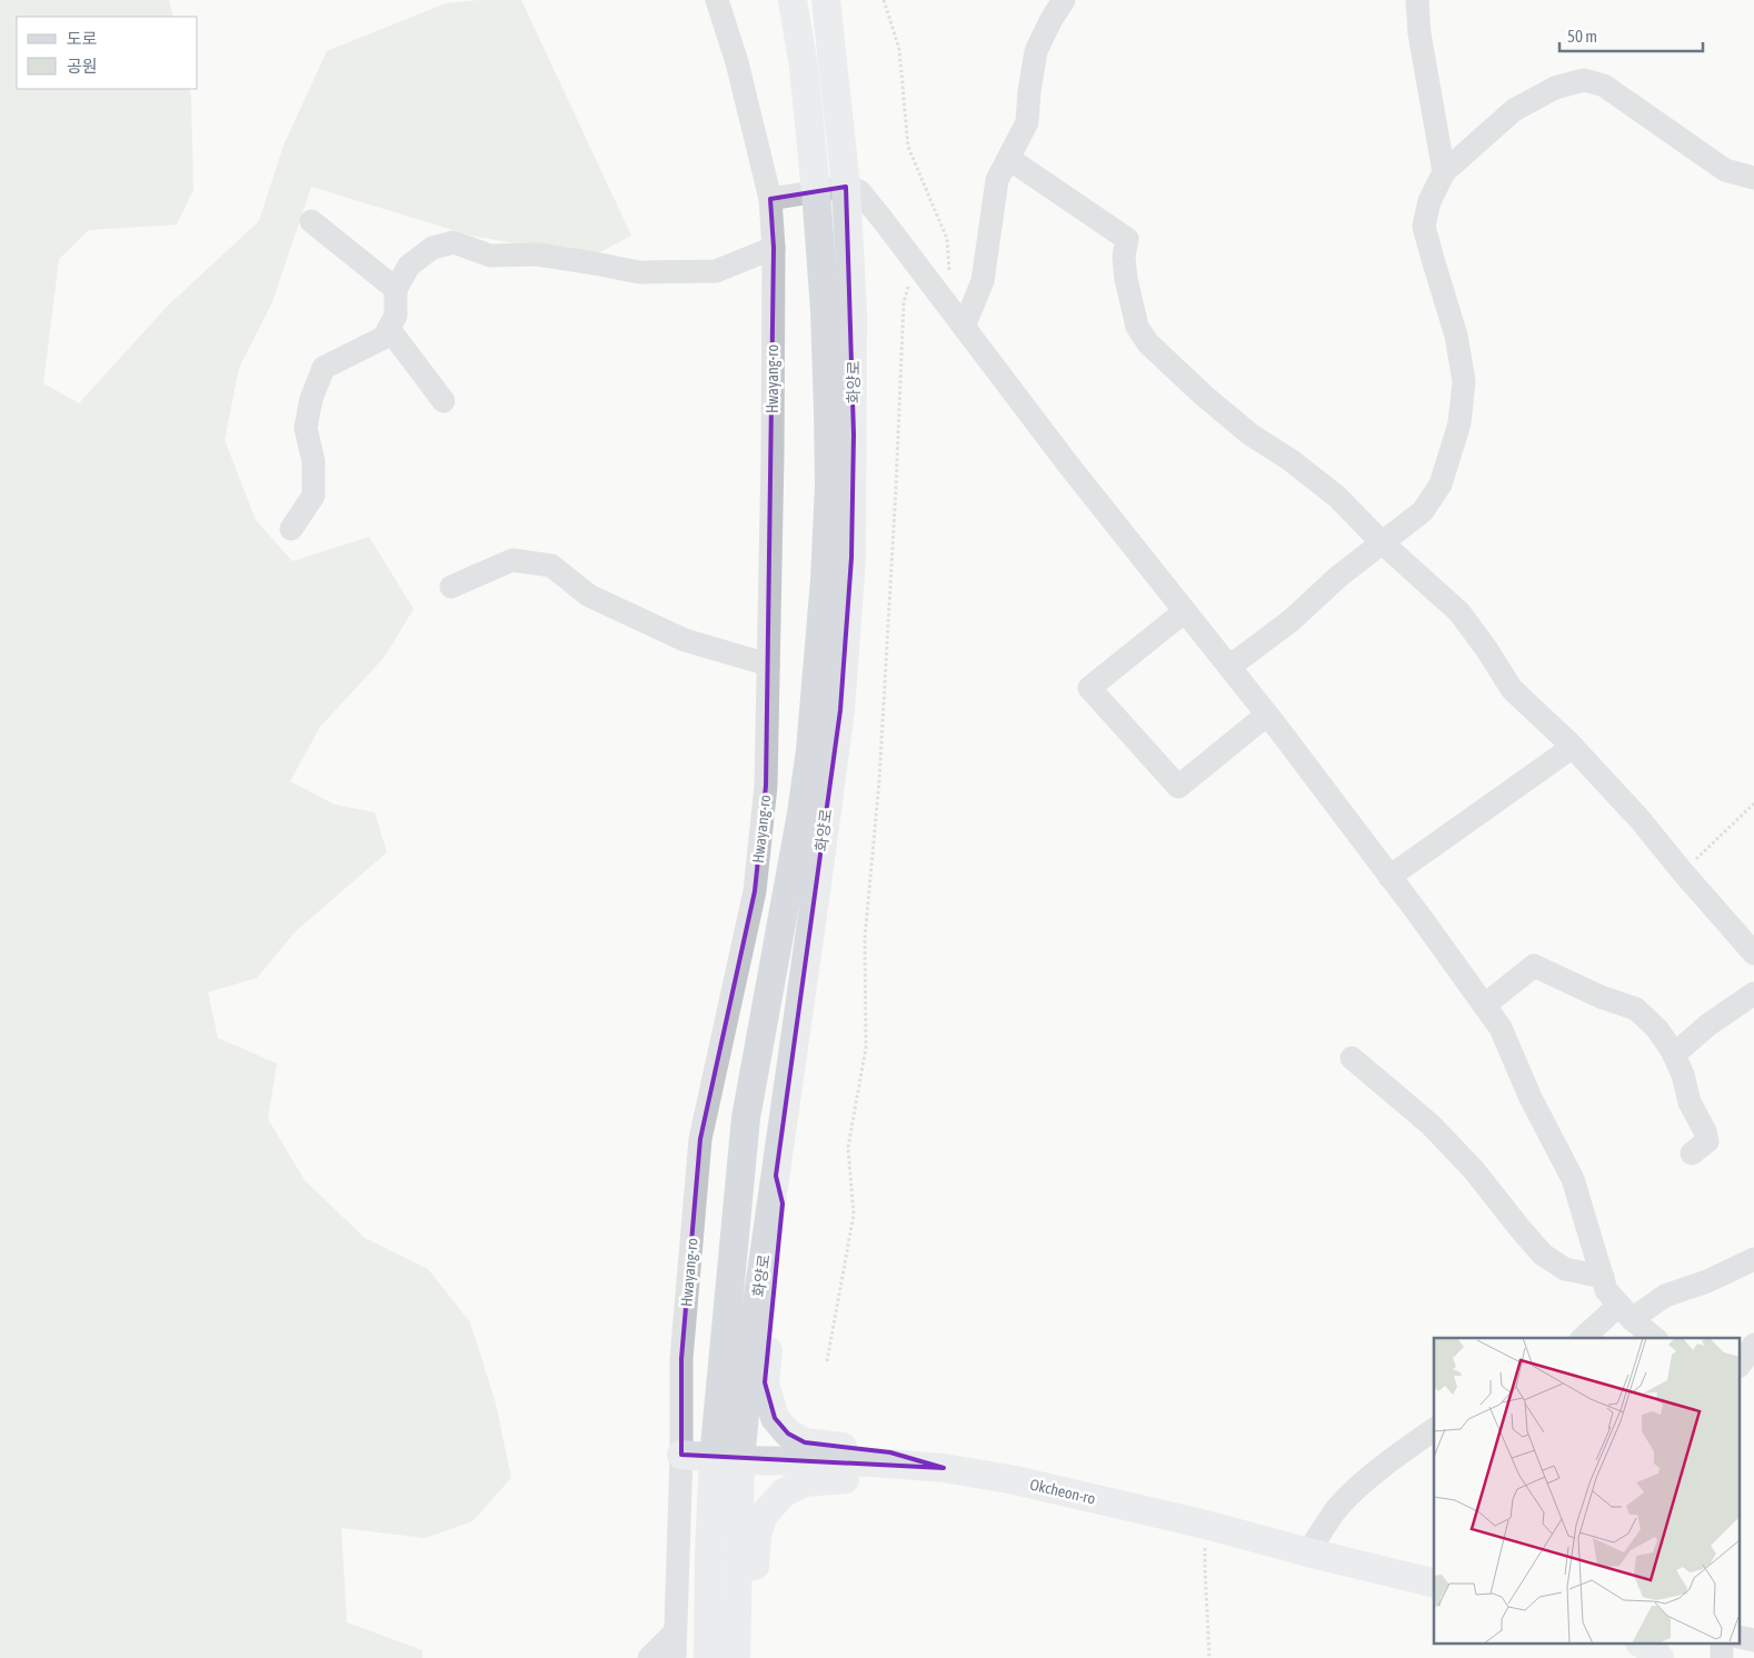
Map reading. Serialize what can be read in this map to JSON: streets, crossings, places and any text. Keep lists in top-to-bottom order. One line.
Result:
{"streets":{"main road":["화양로","Okcheon-ro"],"street":["Hwayang-ro"]},"crossings":[["Hwayang-ro","Okcheon-ro"],["화양로","Okcheon-ro"]],"legend":["도로","공원"],"scale_bar":"50 m"}
